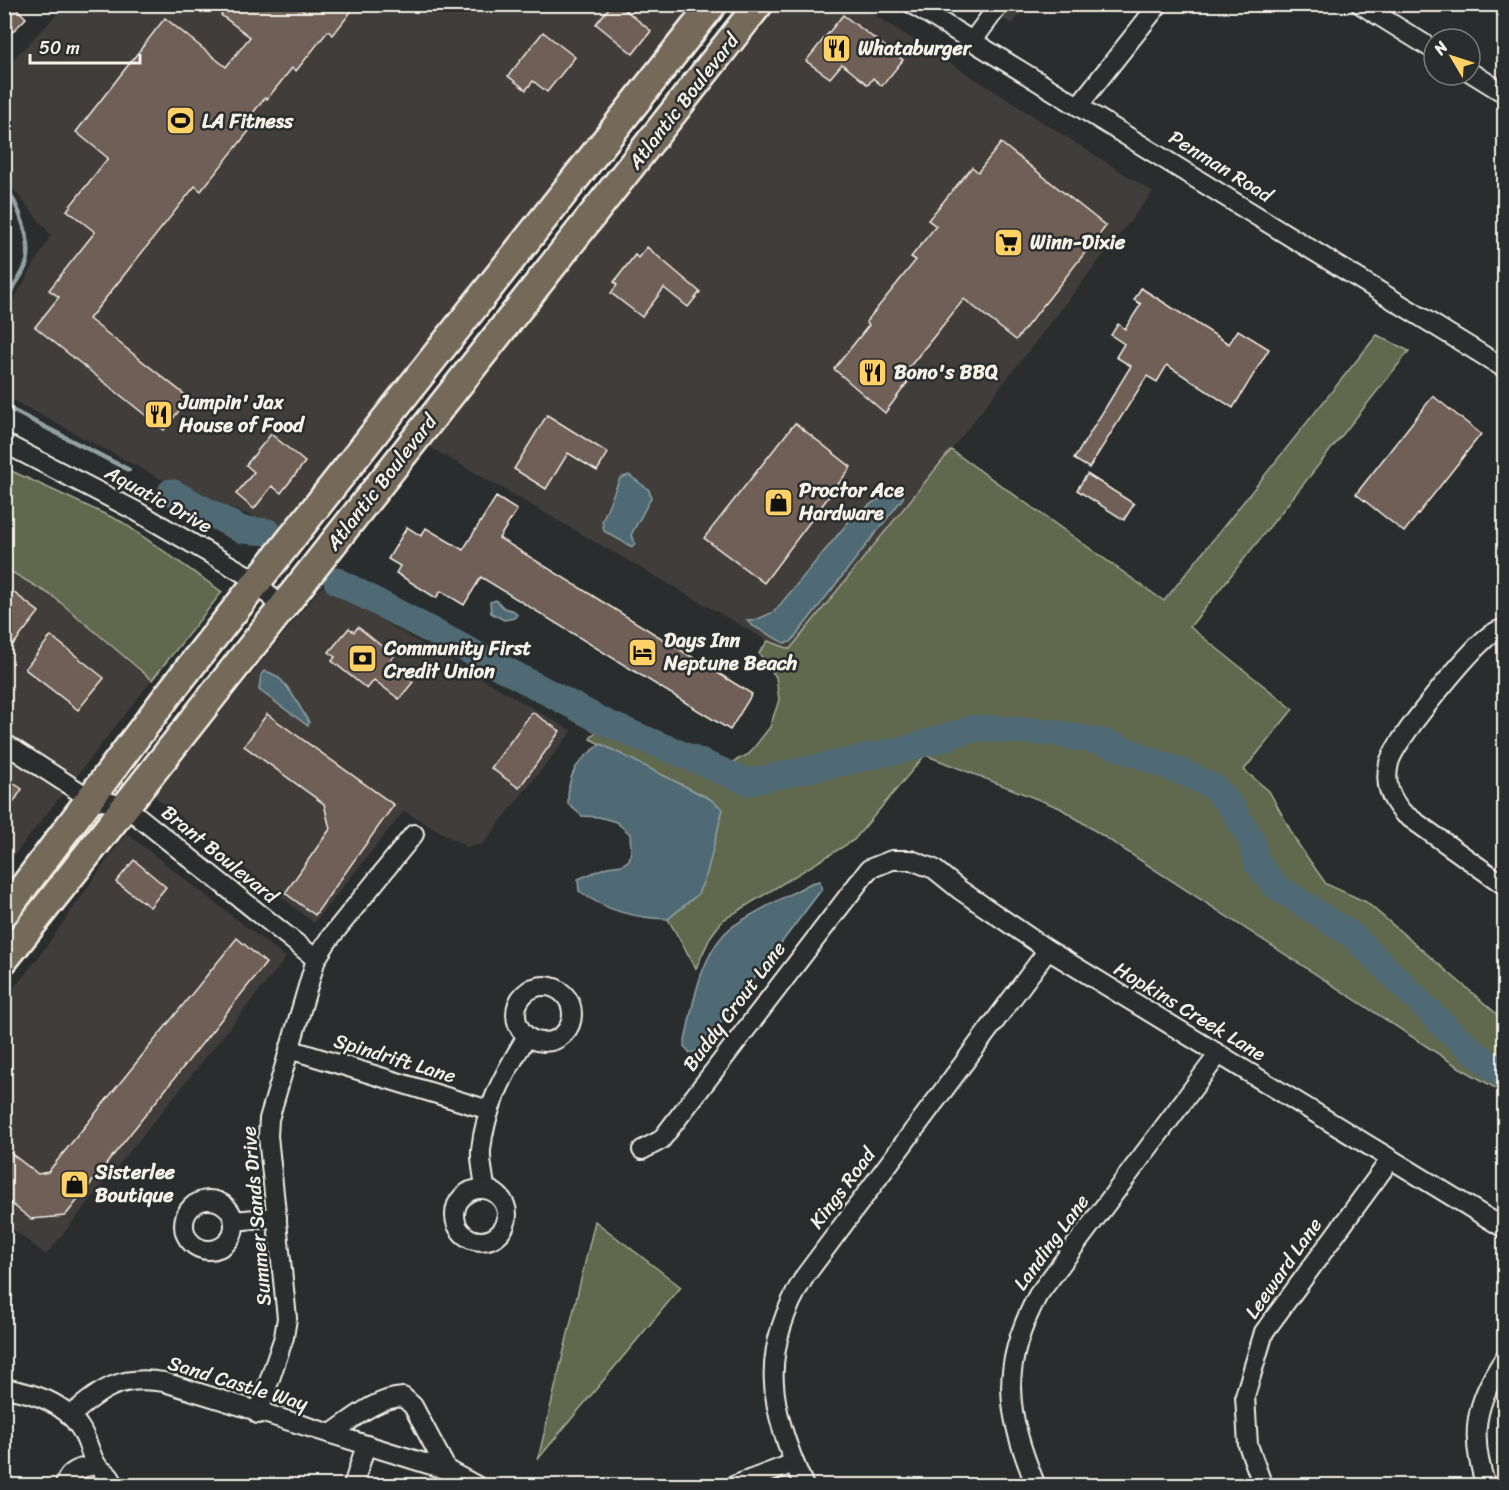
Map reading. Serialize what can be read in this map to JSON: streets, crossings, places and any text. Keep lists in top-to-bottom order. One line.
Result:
{"streets":{"highway":["Atlantic Boulevard"],"street":["Penman Road","Aquatic Drive","Brant Boulevard","Buddy Crout Lane","Hopkins Creek Lane","Spindrift Lane","Kings Road","Summer Sands Drive","Landing Lane","Leeward Lane","Sand Castle Way"]},"crossings":[["Atlantic Boulevard","Aquatic Drive"],["Atlantic Boulevard","Brant Boulevard"],["Brant Boulevard","Summer Sands Drive"],["Buddy Crout Lane","Hopkins Creek Lane"],["Hopkins Creek Lane","Kings Road"],["Hopkins Creek Lane","Landing Lane"],["Hopkins Creek Lane","Leeward Lane"],["Spindrift Lane","Summer Sands Drive"],["Summer Sands Drive","Sand Castle Way"]],"places":{"restaurant":["Whataburger","Bono's BBQ","Jumpin' Jax House of Food"],"sports":["LA Fitness"],"supermarket":["Winn-Dixie"],"shop":["Proctor Ace Hardware","Sisterlee Boutique"],"hotel":["Days Inn Neptune Beach"],"bank":["Community First Credit Union"]},"scale_bar":"50 m","north":"top left"}
